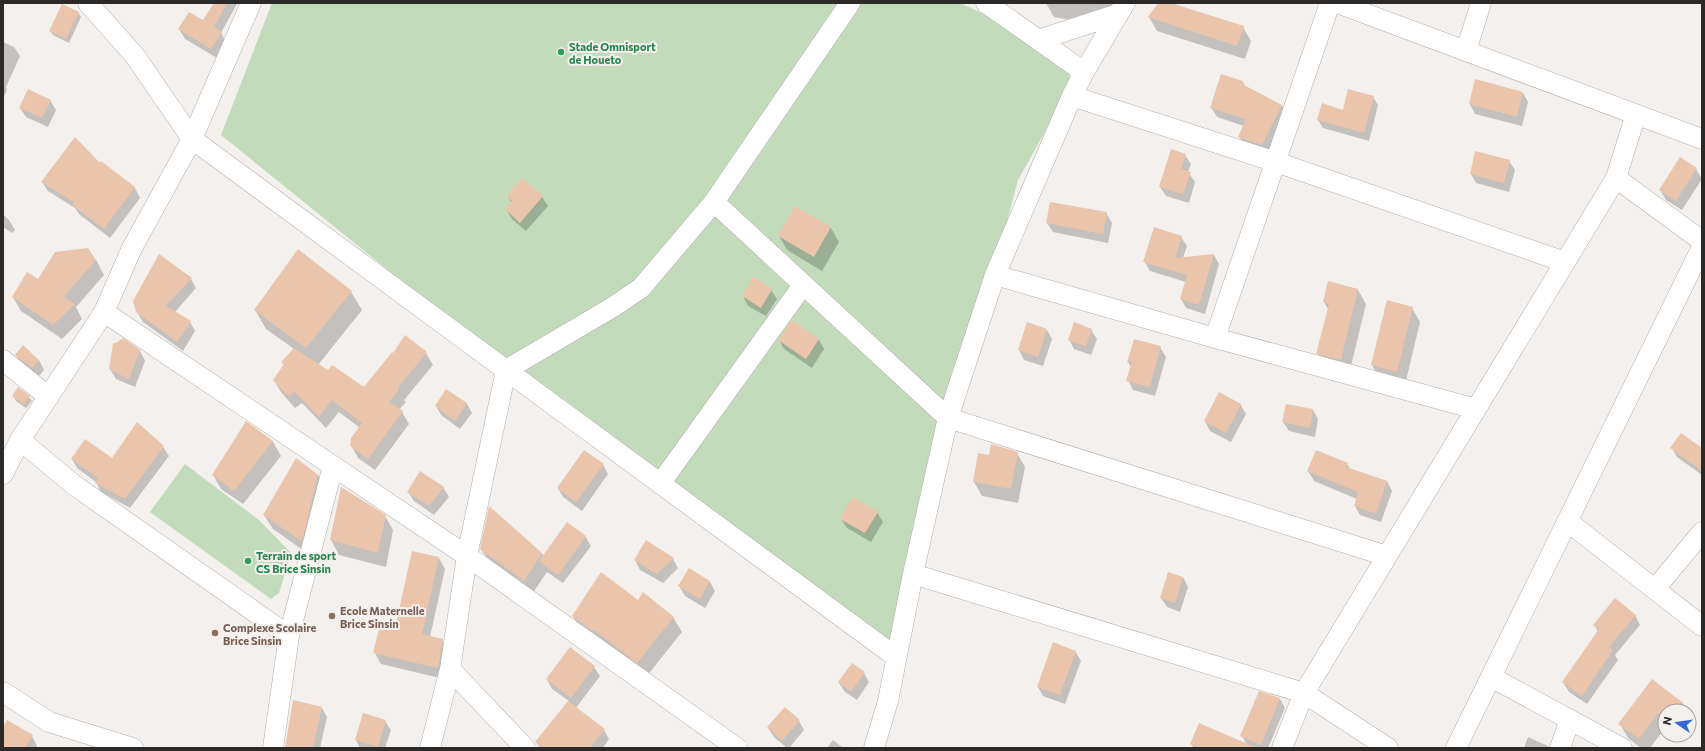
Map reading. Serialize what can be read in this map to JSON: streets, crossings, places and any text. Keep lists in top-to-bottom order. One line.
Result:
{"places":["Stade Omnisport de Houeto","Terrain de sport CS Brice Sinsin","Ecole Maternelle Brice Sinsin","Complexe Scolaire Brice Sinsin"],"north":"left"}
